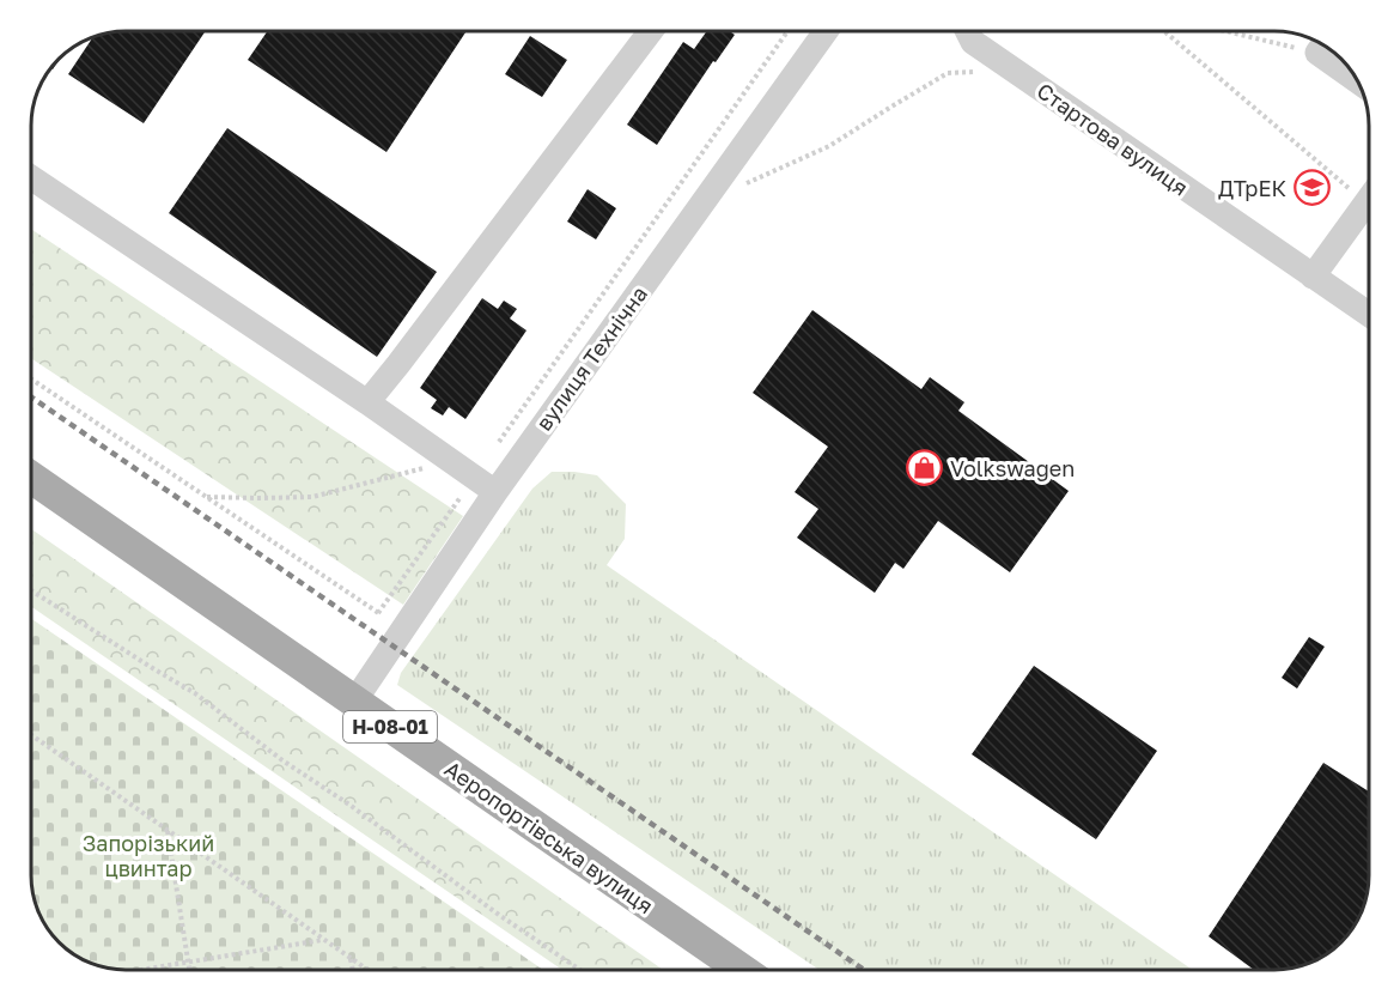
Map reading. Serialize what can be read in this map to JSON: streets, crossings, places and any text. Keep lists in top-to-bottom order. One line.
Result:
{"streets":{"main road":["Н-08-01","Аеропортівська вулиця"],"street":["Стартова вулиця","вулиця Технічна"]},"crossings":[["вулиця Технічна","Аеропортівська вулиця"]],"parks":["Запорізький цвинтар"],"places":{"school or university":["ДТрЕК"],"shop":["Volkswagen"]}}
